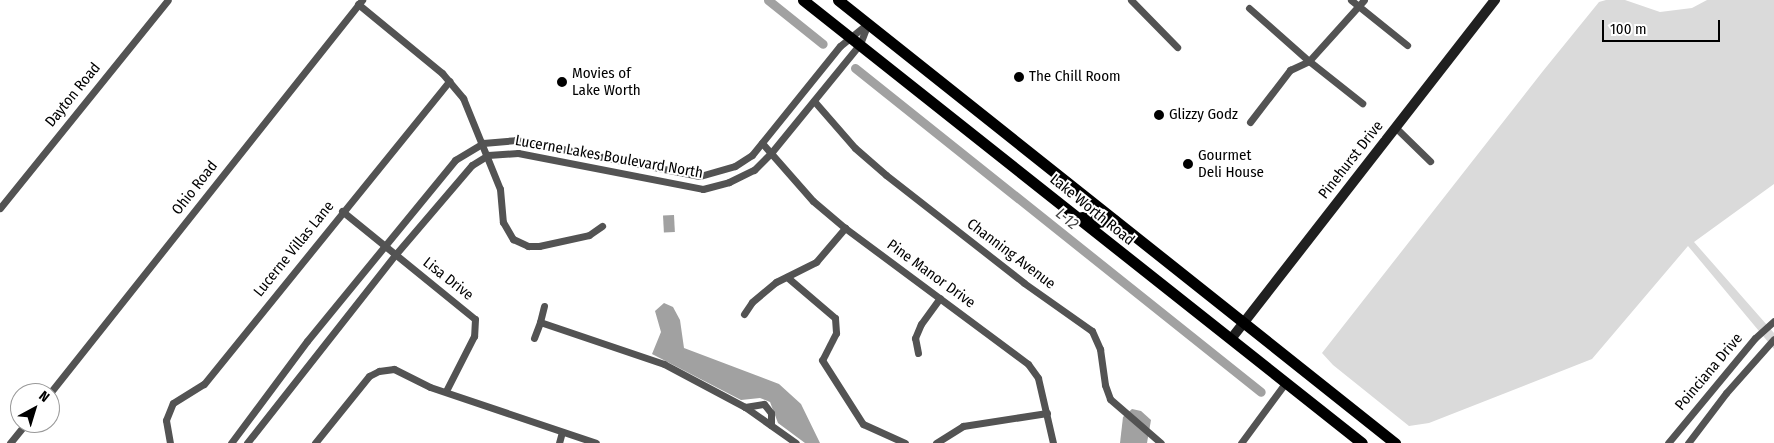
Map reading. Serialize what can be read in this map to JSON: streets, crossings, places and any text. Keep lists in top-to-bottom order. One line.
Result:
{"streets":{"main road":["Lake Worth Road"],"street":["Dayton Road","Lucerne Lakes Boulevard North","Pinehurst Drive","Ohio Road","Lucerne Villas Lane","Channing Avenue","Pine Manor Drive","Lisa Drive","Poinciana Drive"]},"crossings":[["Lucerne Lakes Boulevard North","Lake Worth Road"],["Lucerne Lakes Boulevard North","Channing Avenue"],["Lucerne Lakes Boulevard North","Pine Manor Drive"],["Lucerne Lakes Boulevard North","Lisa Drive"],["Pinehurst Drive","Lake Worth Road"],["Lucerne Villas Lane","Lisa Drive"]],"water":["L-12"],"places":["The Chill Room","Movies of Lake Worth","Glizzy Godz","Gourmet Deli House"],"scale_bar":"100 m","north":"top right"}
